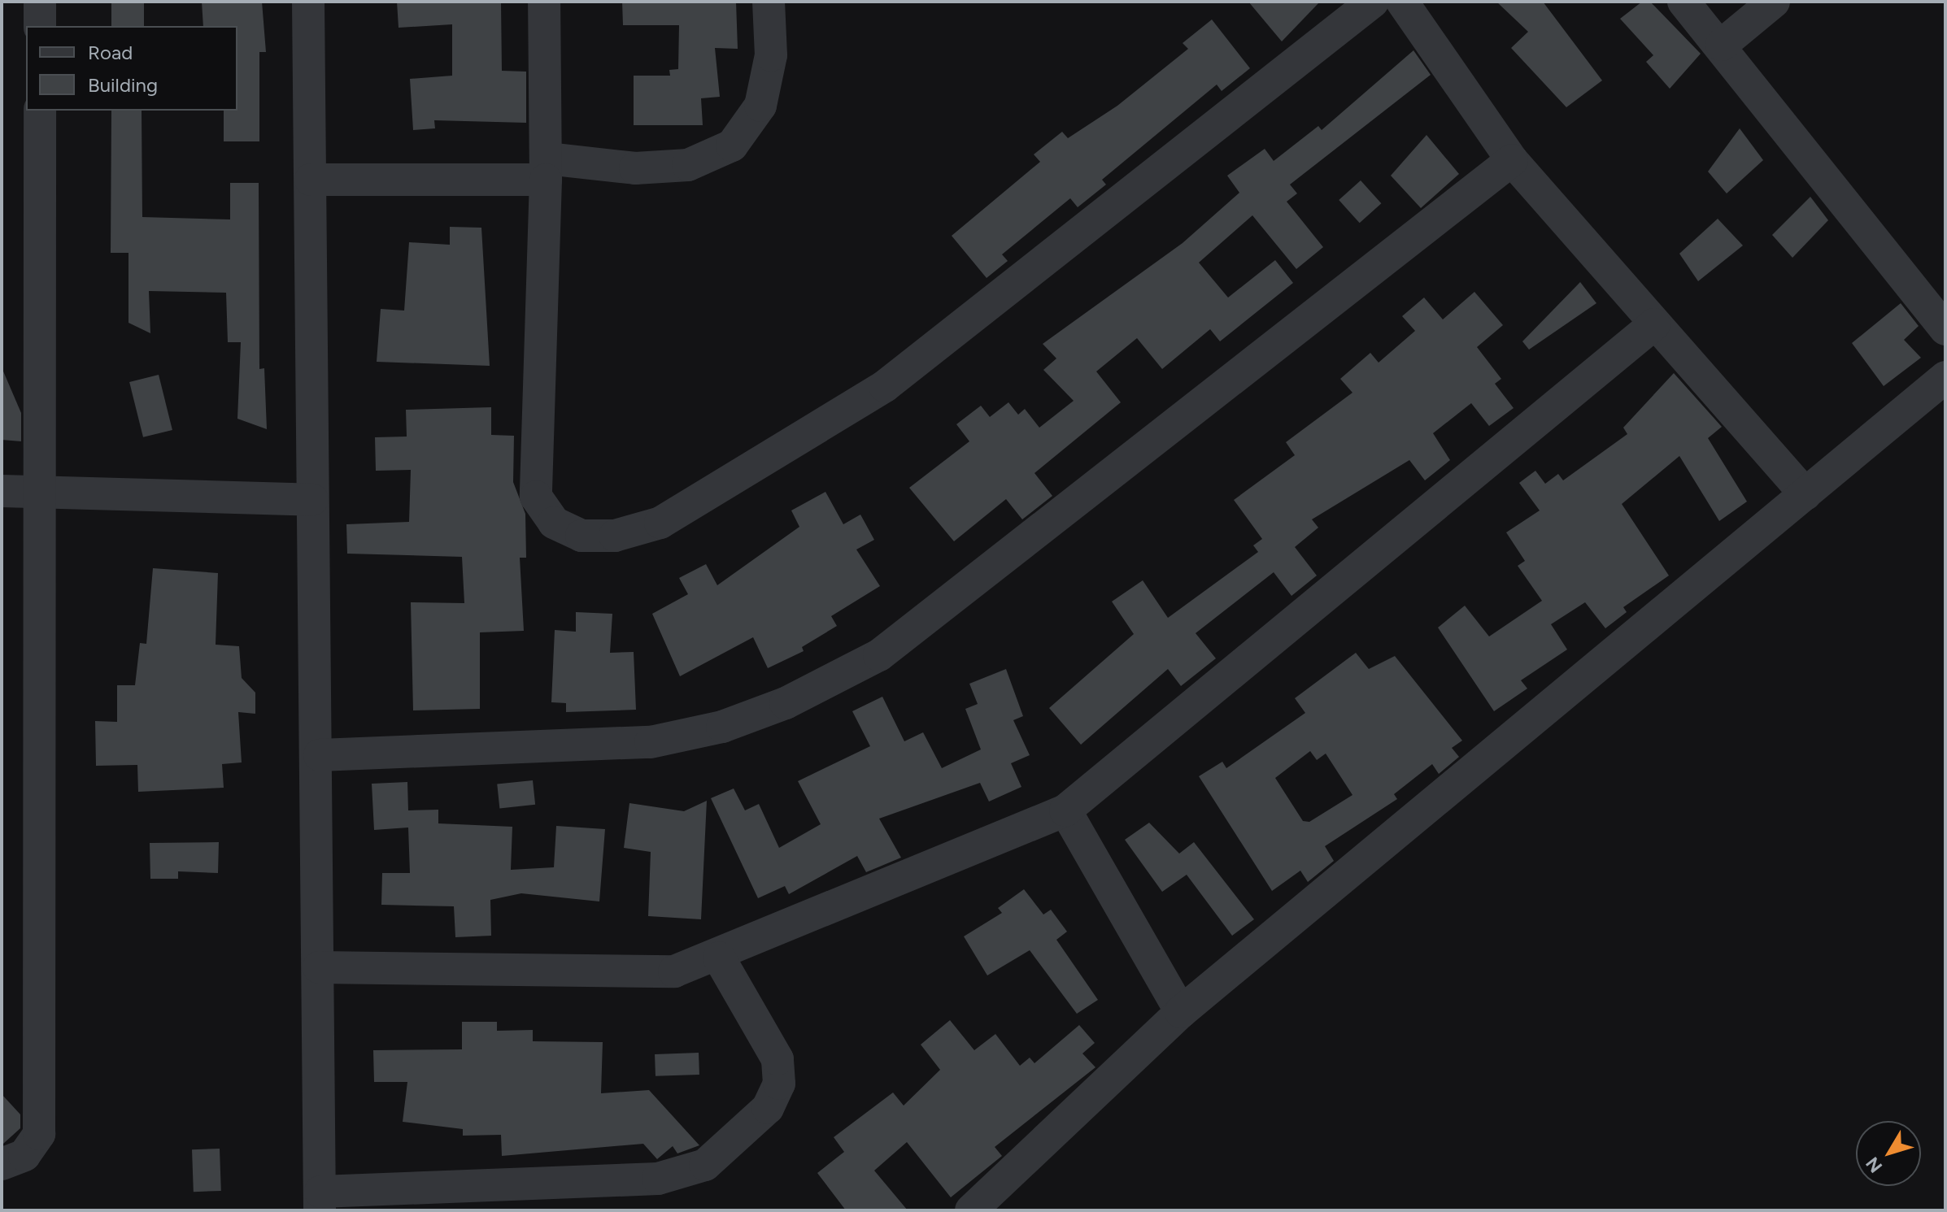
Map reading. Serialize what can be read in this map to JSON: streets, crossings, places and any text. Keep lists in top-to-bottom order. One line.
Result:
{"legend":["Road","Building"],"north":"bottom left"}
